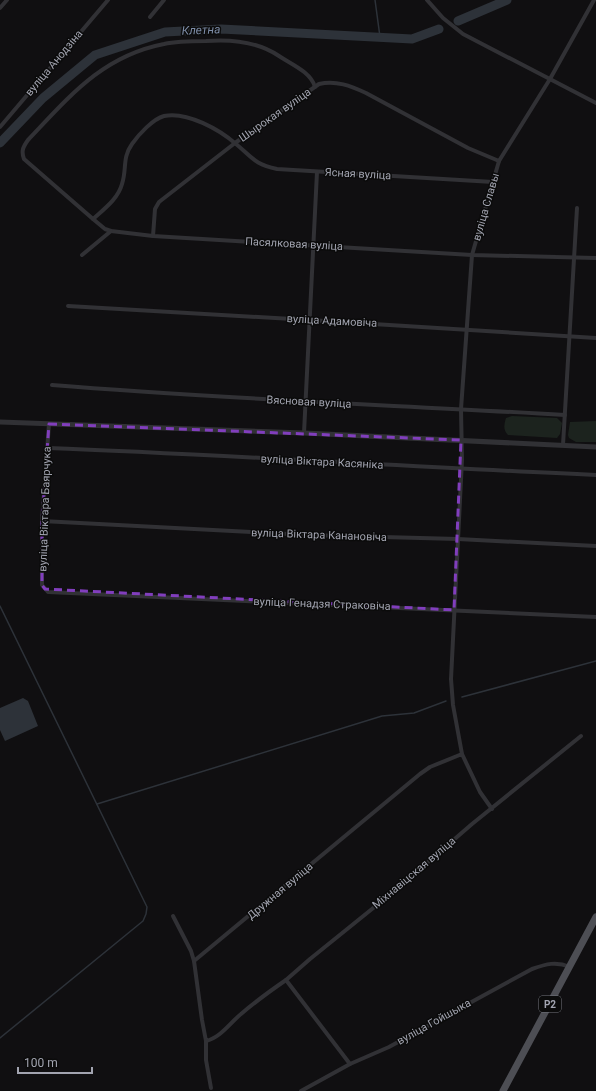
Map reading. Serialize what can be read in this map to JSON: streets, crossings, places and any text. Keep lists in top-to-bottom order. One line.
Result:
{"streets":{"main road":["Р2"],"street":["вуліца Анодзіна","Шырокая вуліца","Ясная вуліца","вуліца Славы","Пасялковая вуліца","вуліца Адамовіча","Вясновая вуліца","вуліца Віктара Касяніка","вуліца Віктара Баярчука","вуліца Віктара Канановіча","вуліца Генадзя Страковіча","Міхнавіцская вуліца","Дружная вуліца","вуліца Гойшыка"]},"crossings":[["Шырокая вуліца","Ясная вуліца"],["Шырокая вуліца","вуліца Славы"],["Шырокая вуліца","Пасялковая вуліца"],["Ясная вуліца","вуліца Славы"],["вуліца Славы","Пасялковая вуліца"],["вуліца Славы","вуліца Адамовіча"],["вуліца Славы","Вясновая вуліца"],["вуліца Славы","вуліца Віктара Касяніка"],["вуліца Славы","вуліца Віктара Канановіча"],["вуліца Славы","вуліца Генадзя Страковіча"],["вуліца Славы","Дружная вуліца"],["вуліца Віктара Касяніка","вуліца Віктара Баярчука"],["вуліца Віктара Баярчука","вуліца Віктара Канановіча"],["вуліца Віктара Баярчука","вуліца Генадзя Страковіча"],["Р2","вуліца Гойшыка"]],"water":["Клетна"],"scale_bar":"100 m"}
